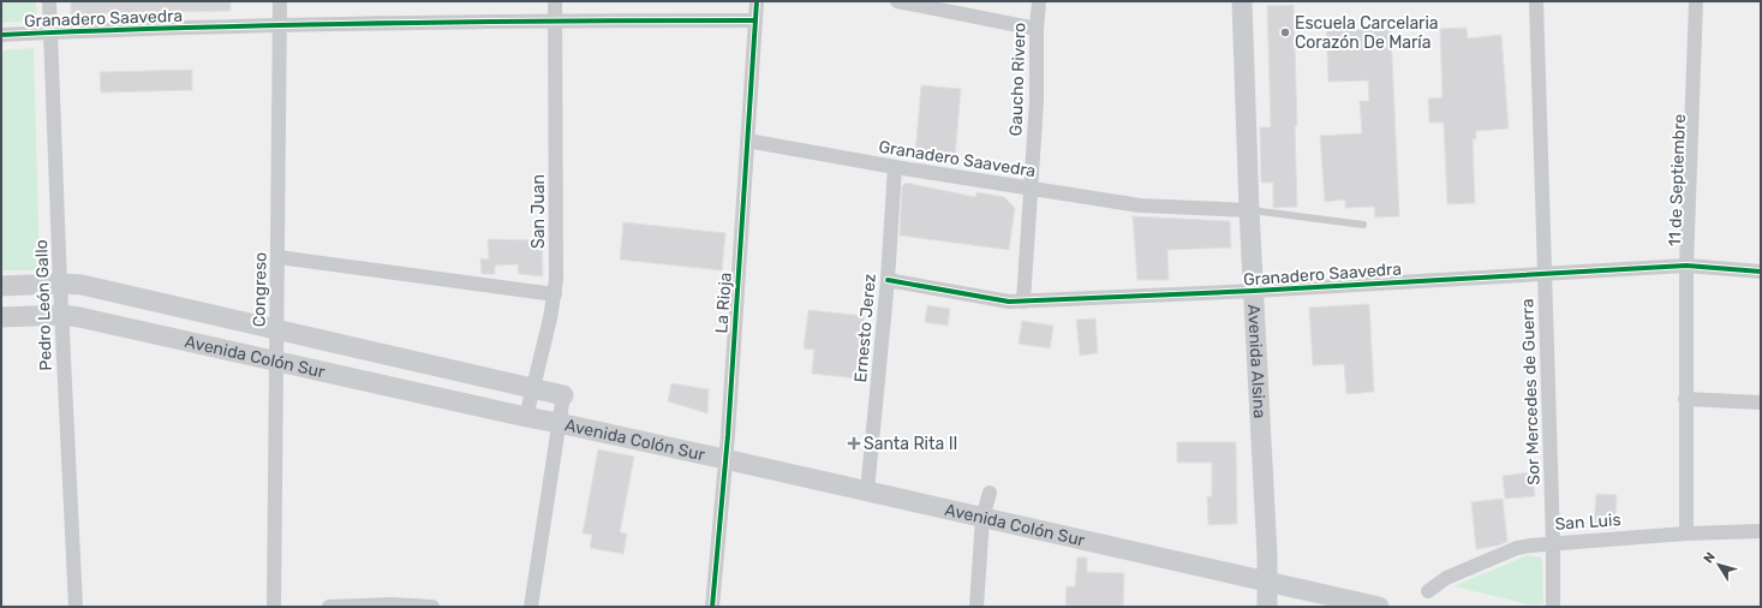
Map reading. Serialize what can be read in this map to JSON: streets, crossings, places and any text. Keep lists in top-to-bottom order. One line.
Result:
{"streets":{"main road":["Avenida Colón Sur","Avenida Alsina"],"street":["Granadero Saavedra","Gaucho Rivero","11 de Septiembre","San Juan","Congreso","La Rioja","Pedro León Gallo","Ernesto Jerez","Sor Mercedes de Guerra","San Luis"]},"crossings":[["Granadero Saavedra","Gaucho Rivero"],["Granadero Saavedra","11 de Septiembre"],["Granadero Saavedra","San Juan"],["Granadero Saavedra","Congreso"],["Granadero Saavedra","La Rioja"],["Granadero Saavedra","Pedro León Gallo"],["Granadero Saavedra","Ernesto Jerez"],["Granadero Saavedra","Avenida Alsina"],["Granadero Saavedra","Sor Mercedes de Guerra"],["11 de Septiembre","San Luis"],["San Juan","Avenida Colón Sur"],["Congreso","Avenida Colón Sur"],["La Rioja","Avenida Colón Sur"],["Pedro León Gallo","Avenida Colón Sur"],["Ernesto Jerez","Avenida Colón Sur"],["Avenida Colón Sur","Avenida Alsina"],["Sor Mercedes de Guerra","San Luis"]],"places":{"other":["Escuela Carcelaria Corazón De María"],"health":["Santa Rita II"]},"north":"top left"}
